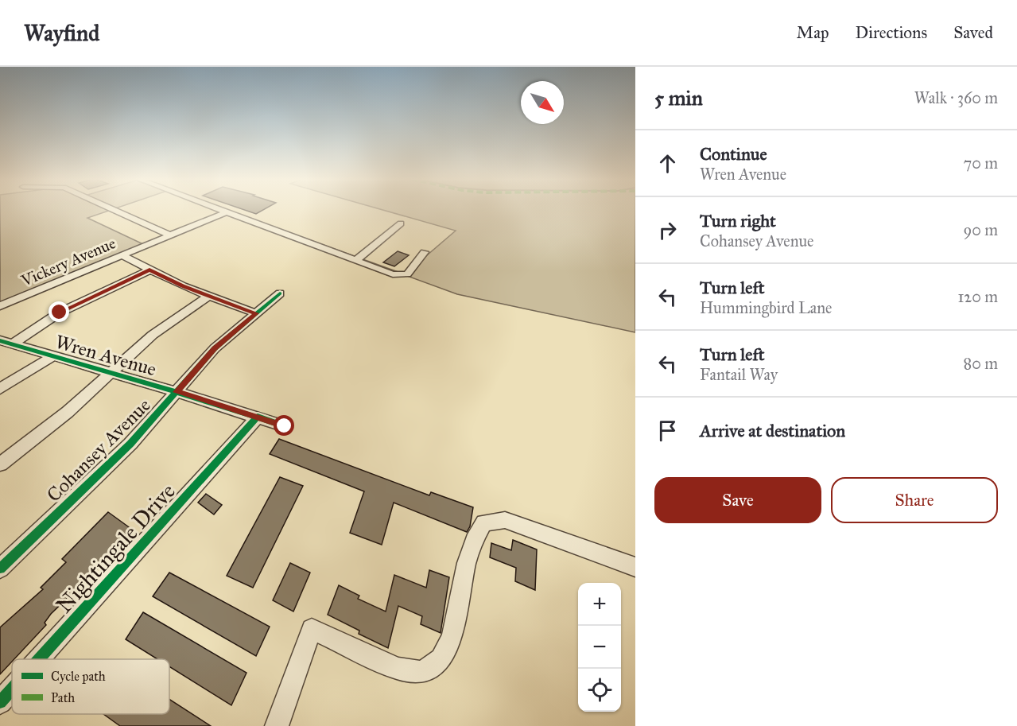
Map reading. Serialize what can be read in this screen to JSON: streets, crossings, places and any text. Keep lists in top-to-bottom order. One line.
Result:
{"streets":{"street":["Vickery Avenue","Wren Avenue","Cohansey Avenue","Nightingale Drive"]},"crossings":[["Wren Avenue","Cohansey Avenue"],["Wren Avenue","Nightingale Drive"]],"legend":["Cycle path","Path"],"north":"bottom right","page":{"header":"Wayfind","nav":["Map","Directions","Saved"],"heading":["5 min","Walk · 360 m"],"list":[["Continue","Wren Avenue","70 m"],["Turn right","Cohansey Avenue","90 m"],["Turn left","Hummingbird Lane","120 m"],["Turn left","Fantail Way","80 m"],"Arrive at destination"],"buttons":["Save","Share"],"map_buttons":["+","−"]}}
